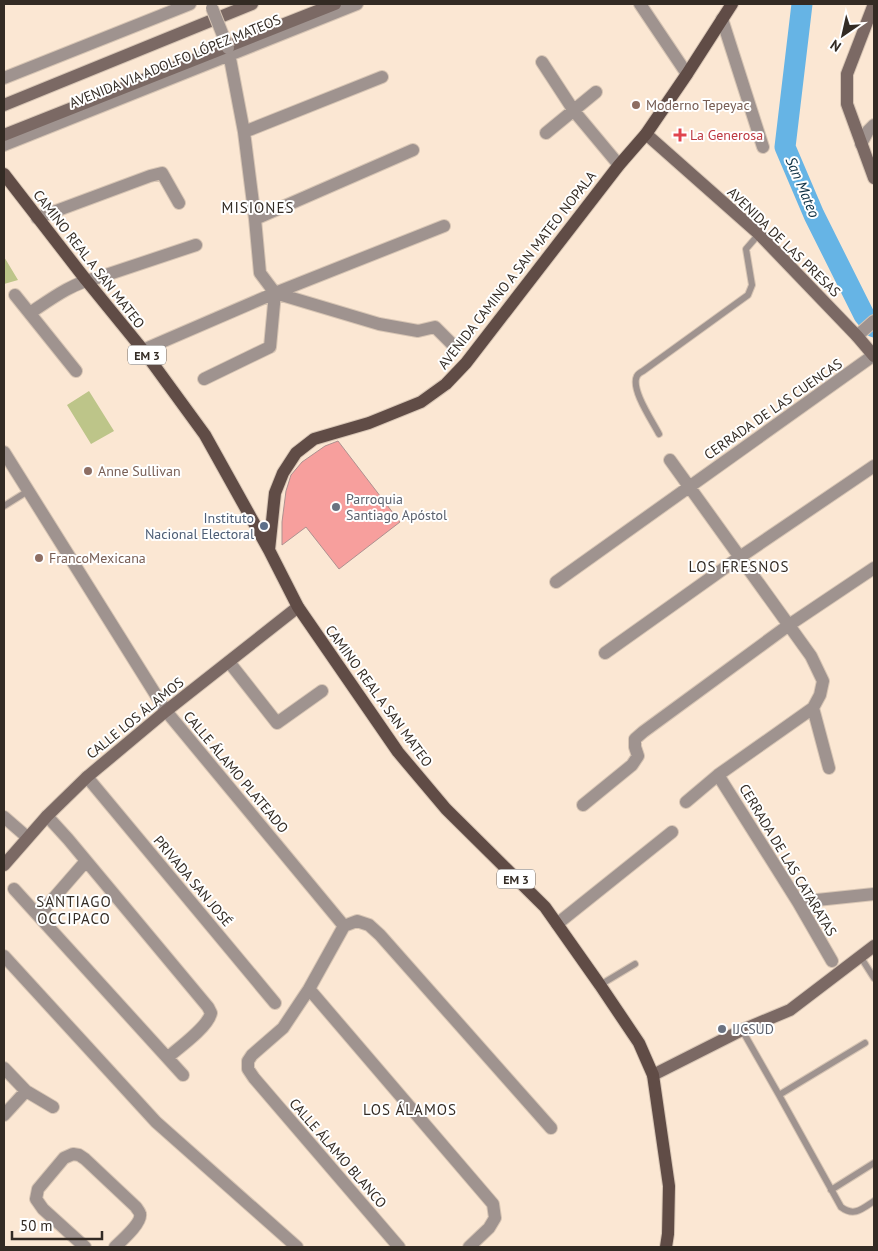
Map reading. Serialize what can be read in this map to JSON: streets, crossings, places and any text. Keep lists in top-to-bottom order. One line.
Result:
{"streets":{"main road":["CAMINO REAL A SAN MATEO","AVENIDA CAMINO A SAN MATEO NOPALA","EM 3"],"street":["AVENIDA VIA ADOLFO LÓPEZ MATEOS","AVENIDA DE LAS PRESAS","CERRADA DE LAS CUENCAS","CALLE LOS ÁLAMOS","CALLE ÁLAMO PLATEADO","CERRADA DE LAS CATARATAS","PRIVADA SAN JOSÉ","CALLE ÁLAMO BLANCO"]},"crossings":[["AVENIDA DE LAS PRESAS","AVENIDA CAMINO A SAN MATEO NOPALA"],["AVENIDA DE LAS PRESAS","CERRADA DE LAS CUENCAS"],["CAMINO REAL A SAN MATEO","AVENIDA CAMINO A SAN MATEO NOPALA"],["CAMINO REAL A SAN MATEO","CALLE LOS ÁLAMOS"],["CALLE LOS ÁLAMOS","CALLE ÁLAMO PLATEADO"],["CALLE LOS ÁLAMOS","PRIVADA SAN JOSÉ"]],"districts":["MISIONES","LOS FRESNOS","SANTIAGO OCCIPACO","LOS ÁLAMOS"],"water":["San Mateo"],"places":{"other":["Moderno Tepeyac","Anne Sullivan","Parroquia Santiago Apóstol","Instituto Nacional Electoral","FrancoMexicana","IJCSUD"],"health":["La Generosa"]},"scale_bar":"50 m","north":"bottom left"}
